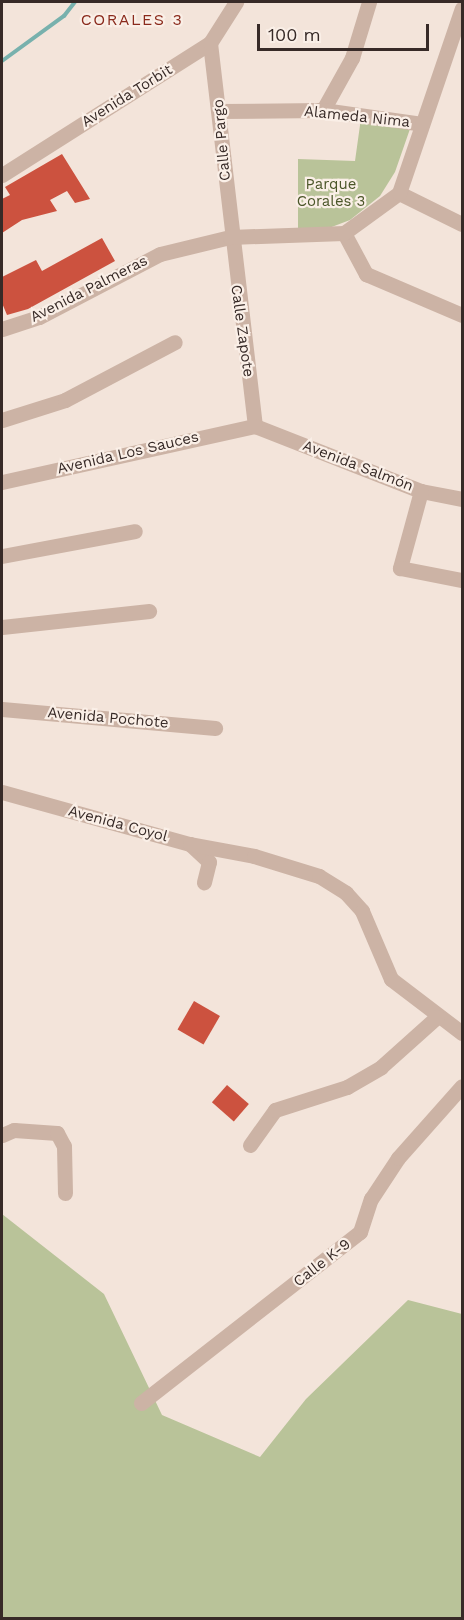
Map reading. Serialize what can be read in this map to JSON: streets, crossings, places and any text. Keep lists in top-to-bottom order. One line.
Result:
{"streets":{"street":["Avenida Torbit","Alameda Nima","Calle Pargo","Avenida Palmeras","Calle Zapote","Avenida Los Sauces","Avenida Salmón","Avenida Pochote","Avenida Coyol","Calle K-9"]},"crossings":[["Avenida Torbit","Calle Pargo"],["Alameda Nima","Calle Pargo"],["Calle Pargo","Avenida Palmeras"],["Calle Pargo","Calle Zapote"],["Avenida Palmeras","Calle Zapote"],["Calle Zapote","Avenida Los Sauces"],["Calle Zapote","Avenida Salmón"],["Avenida Los Sauces","Avenida Salmón"]],"districts":["CORALES 3"],"parks":["Parque Corales 3"],"scale_bar":"100 m"}
